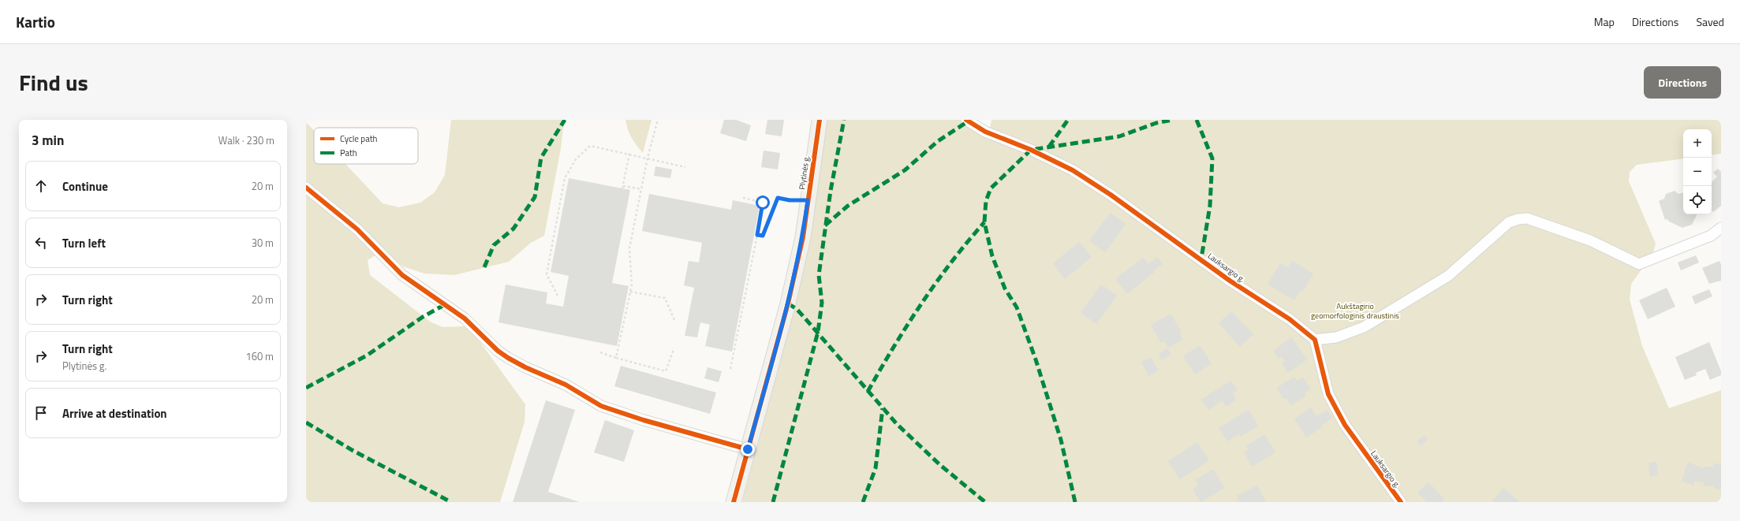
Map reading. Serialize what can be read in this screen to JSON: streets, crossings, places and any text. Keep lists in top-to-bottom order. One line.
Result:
{"streets":{"main road":["Plytinės g."],"street":["Lauksargio g."]},"parks":["Aukštagirio geomorfologinis draustinis"],"legend":["Cycle path","Path"],"page":{"header":"Kartio","nav":["Map","Directions","Saved"],"title":"Find us","buttons":"Directions","heading":["3 min","Walk · 230 m"],"map_buttons":["+","−"],"list":[["Continue","20 m"],["Turn left","30 m"],["Turn right","20 m"],["Turn right","Plytinės g.","160 m"],"Arrive at destination"]}}
